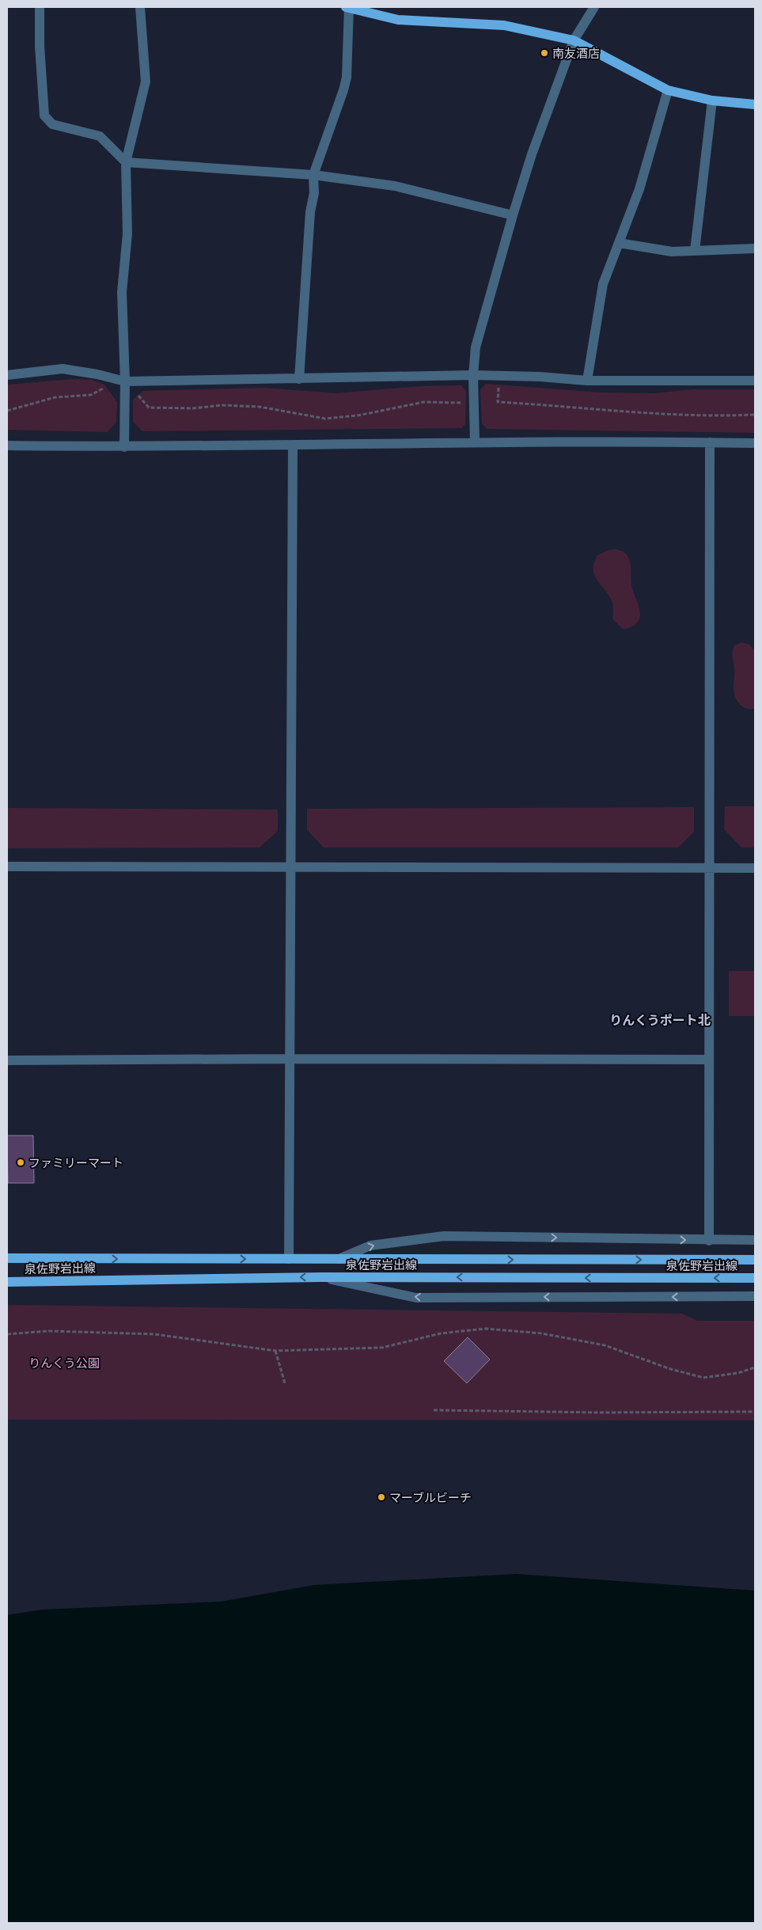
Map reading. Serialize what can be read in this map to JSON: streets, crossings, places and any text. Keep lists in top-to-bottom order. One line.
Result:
{"streets":{"main road":["泉佐野岩出線"]},"districts":["りんくうポート北"],"parks":["りんくう公園"],"places":["南友酒店","ファミリーマート","マーブルビーチ"]}
